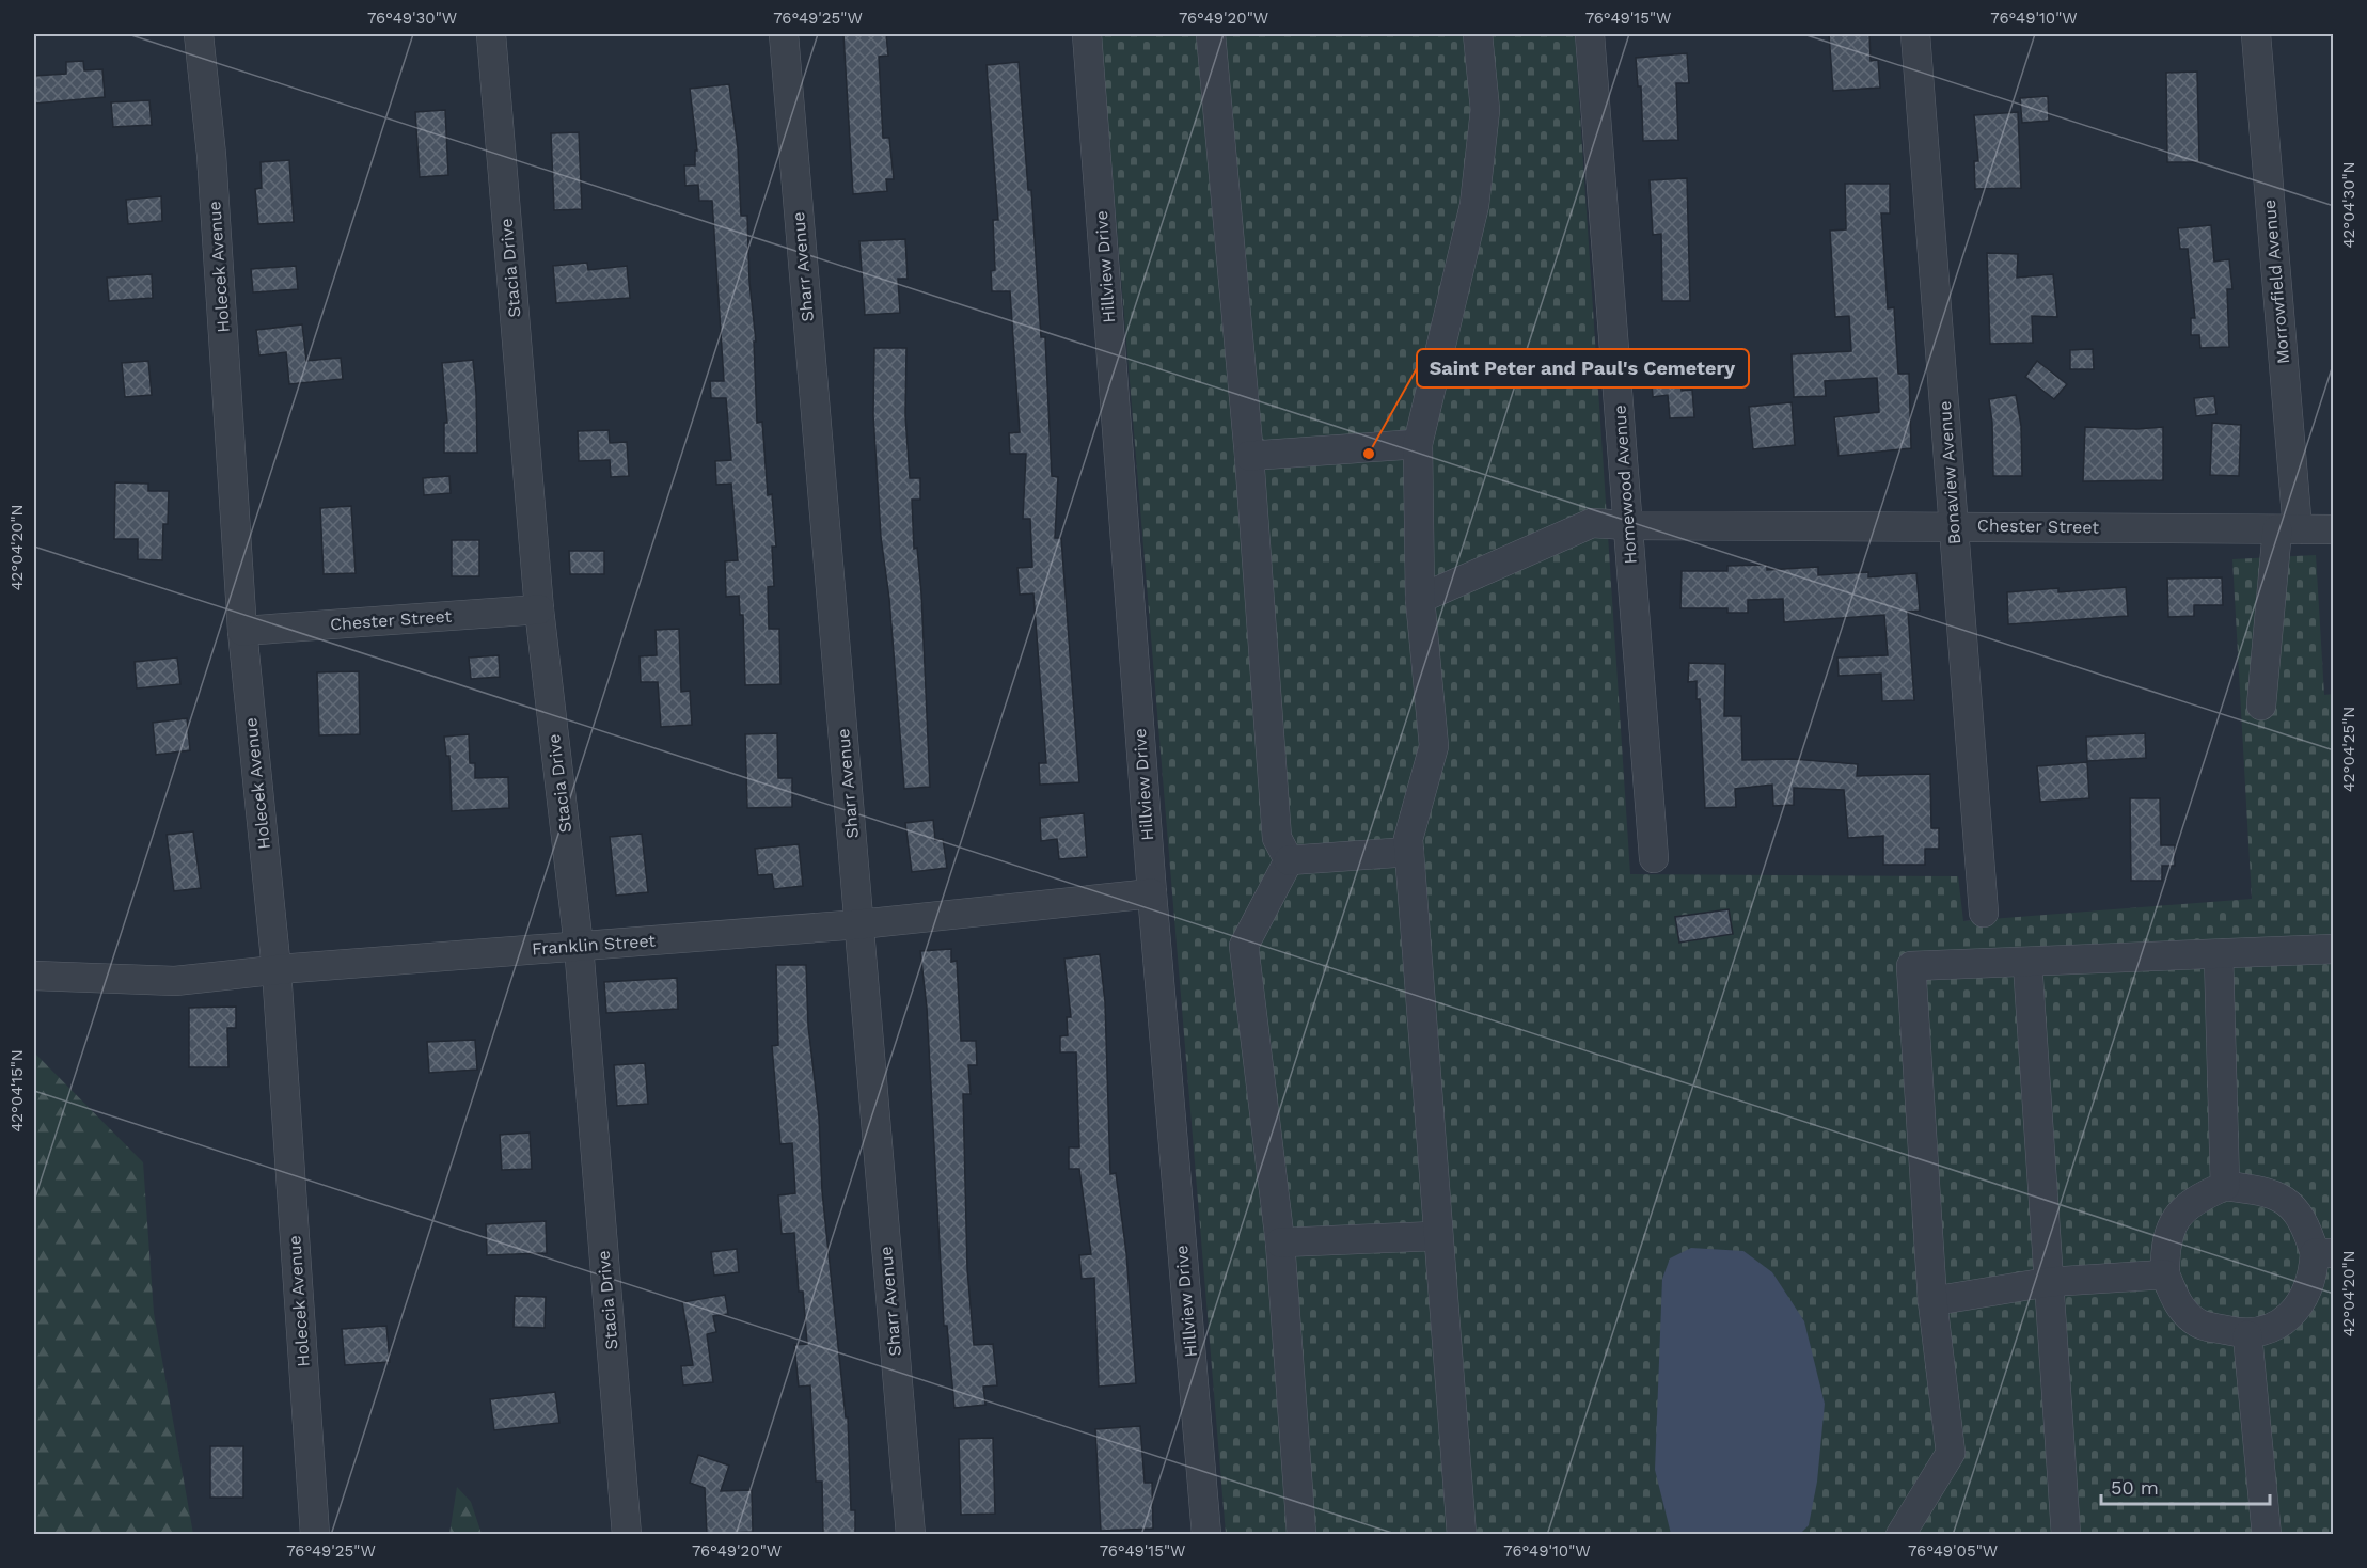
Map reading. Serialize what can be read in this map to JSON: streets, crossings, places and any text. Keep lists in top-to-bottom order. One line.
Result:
{"streets":{"street":["Holecek Avenue","Sharr Avenue","Hillview Drive","Stacia Drive","Morrowfield Avenue","Bonaview Avenue","Homewood Avenue","Chester Street","Franklin Street"]},"crossings":[["Holecek Avenue","Chester Street"],["Holecek Avenue","Franklin Street"],["Sharr Avenue","Franklin Street"],["Hillview Drive","Franklin Street"],["Stacia Drive","Chester Street"],["Stacia Drive","Franklin Street"],["Morrowfield Avenue","Chester Street"],["Bonaview Avenue","Chester Street"],["Homewood Avenue","Chester Street"]],"places":["Saint Peter and Paul's Cemetery"],"scale_bar":"50 m","coordinates":["76°49'30\"W","76°49'25\"W","76°49'20\"W","76°49'15\"W","76°49'10\"W","42°04'30\"N","42°04'20\"N","42°04'25\"N","42°04'15\"N","76°49'05\"W"]}
